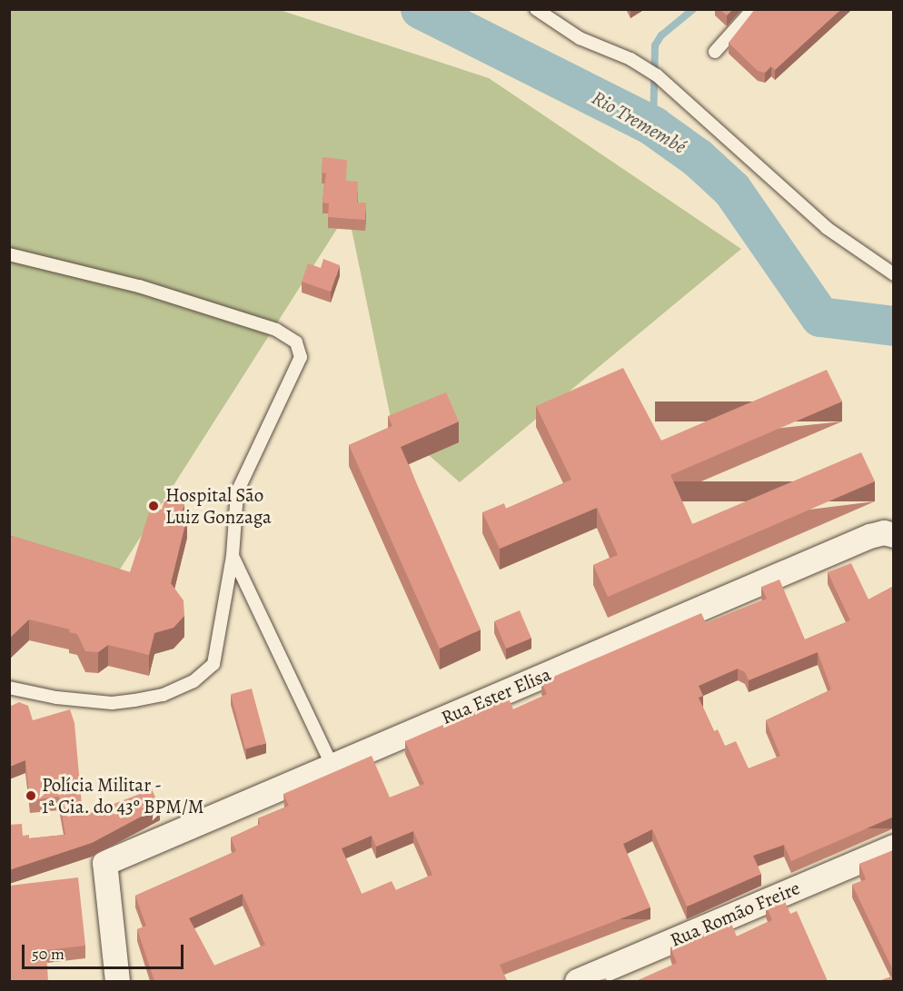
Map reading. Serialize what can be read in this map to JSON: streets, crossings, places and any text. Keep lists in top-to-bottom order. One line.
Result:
{"streets":{"street":["Rua Ester Elisa","Rua Romão Freire"]},"water":["Rio Tremembé"],"places":["Hospital São Luiz Gonzaga","Polícia Militar - 1ª Cia. do 43º BPM/M"],"scale_bar":"50 m"}
